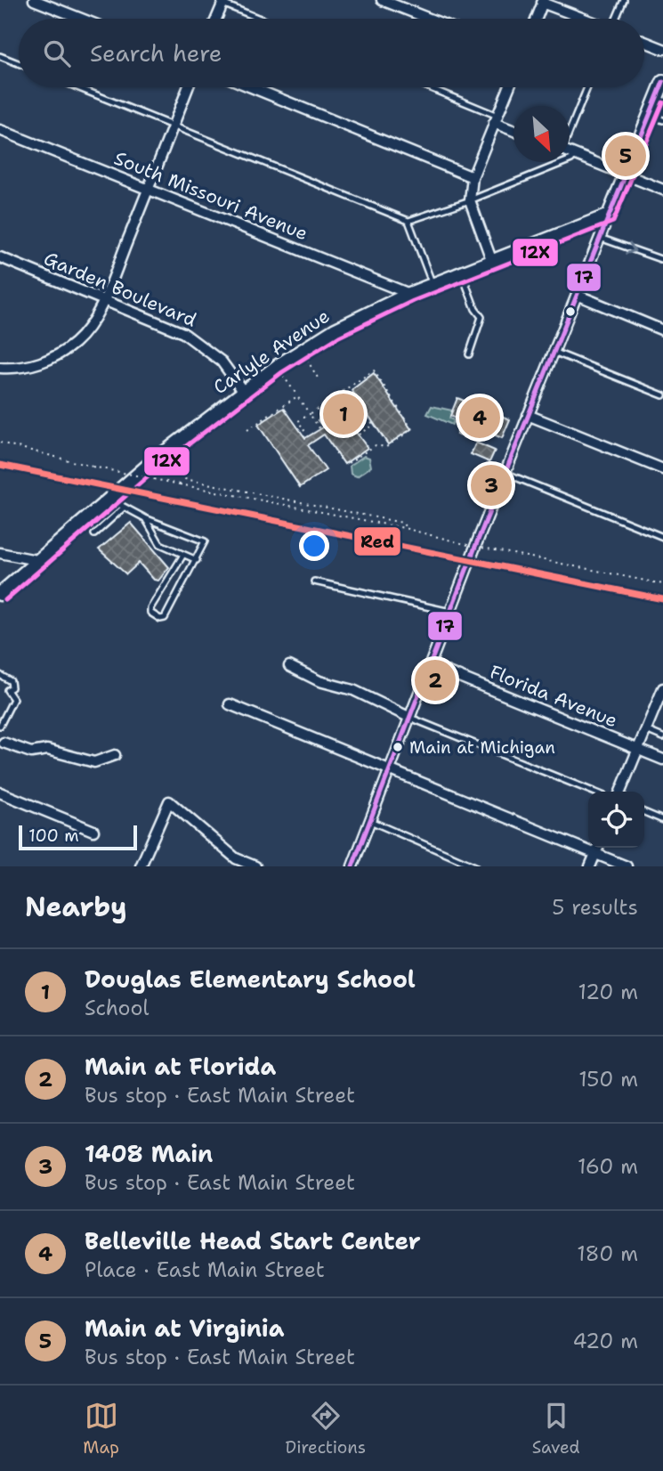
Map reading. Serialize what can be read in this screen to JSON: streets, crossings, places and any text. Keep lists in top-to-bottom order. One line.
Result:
{"streets":{"main road":["Carlyle Avenue"],"street":["South Missouri Avenue","Garden Boulevard","Florida Avenue"]},"crossings":[["South Missouri Avenue","Carlyle Avenue"],["Garden Boulevard","Carlyle Avenue"]],"places":["Main at Michigan"],"lines":["transit line 17","transit line 12X","transit line Red"],"scale_bar":"100 m","north":"bottom right","page":{"search":"Search here","pins":["5","1","4","3","2"],"scale":"100 m","heading":["Nearby","5 results"],"list":[{"mark":"1","name":"Douglas Elementary School","note":"School","value":"120 m"},{"mark":"2","name":"Main at Florida","note":"Bus stop · East Main Street","value":"150 m"},{"mark":"3","name":"1408 Main","note":"Bus stop · East Main Street","value":"160 m"},{"mark":"4","name":"Belleville Head Start Center","note":"Place · East Main Street","value":"180 m"},{"mark":"5","name":"Main at Virginia","note":"Bus stop · East Main Street","value":"420 m"}],"nav":["Map","Directions","Saved"]}}
